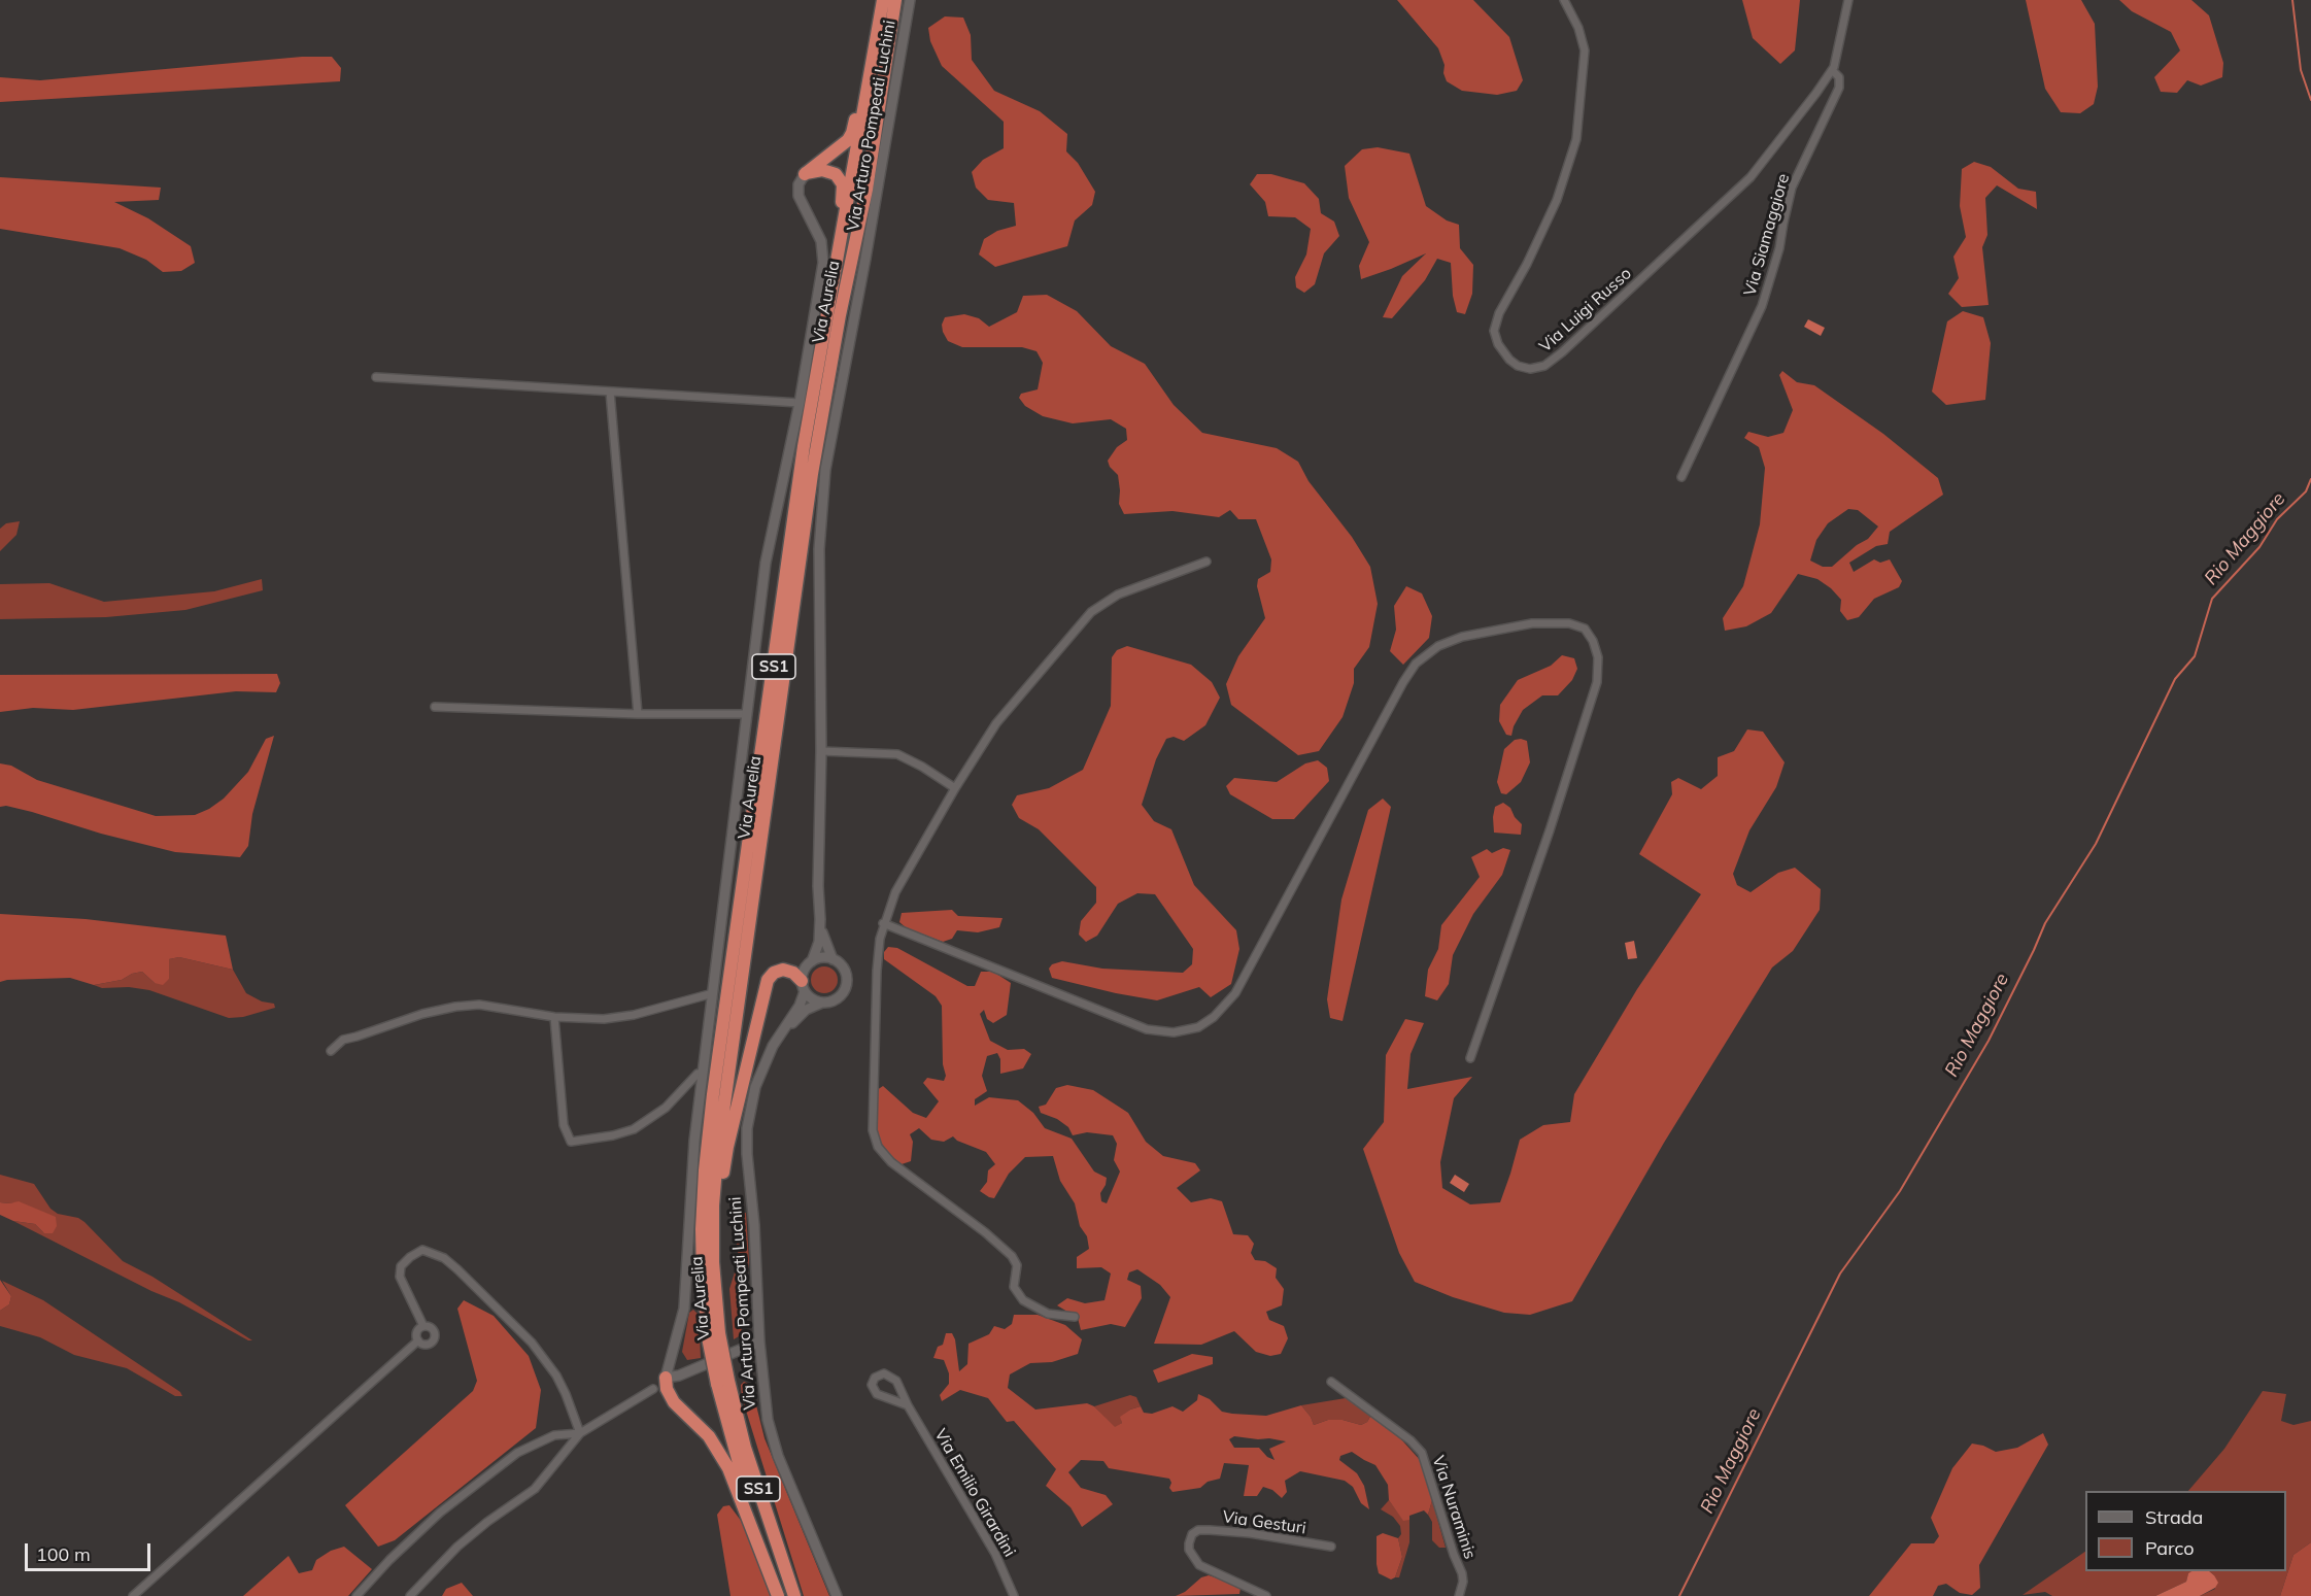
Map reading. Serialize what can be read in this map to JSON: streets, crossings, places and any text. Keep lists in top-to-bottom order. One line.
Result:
{"streets":{"highway":["Via Aurelia","SS1"],"street":["Via Arturo Pompeati Luchini","Via Siamaggiore","Via Luigi Russo","Via Emilio Girardini","Via Nuraminis","Via Gesturi"]},"crossings":[["Via Siamaggiore","Via Luigi Russo"]],"water":["Rio Maggiore"],"legend":["Strada","Parco"],"scale_bar":"100 m"}
